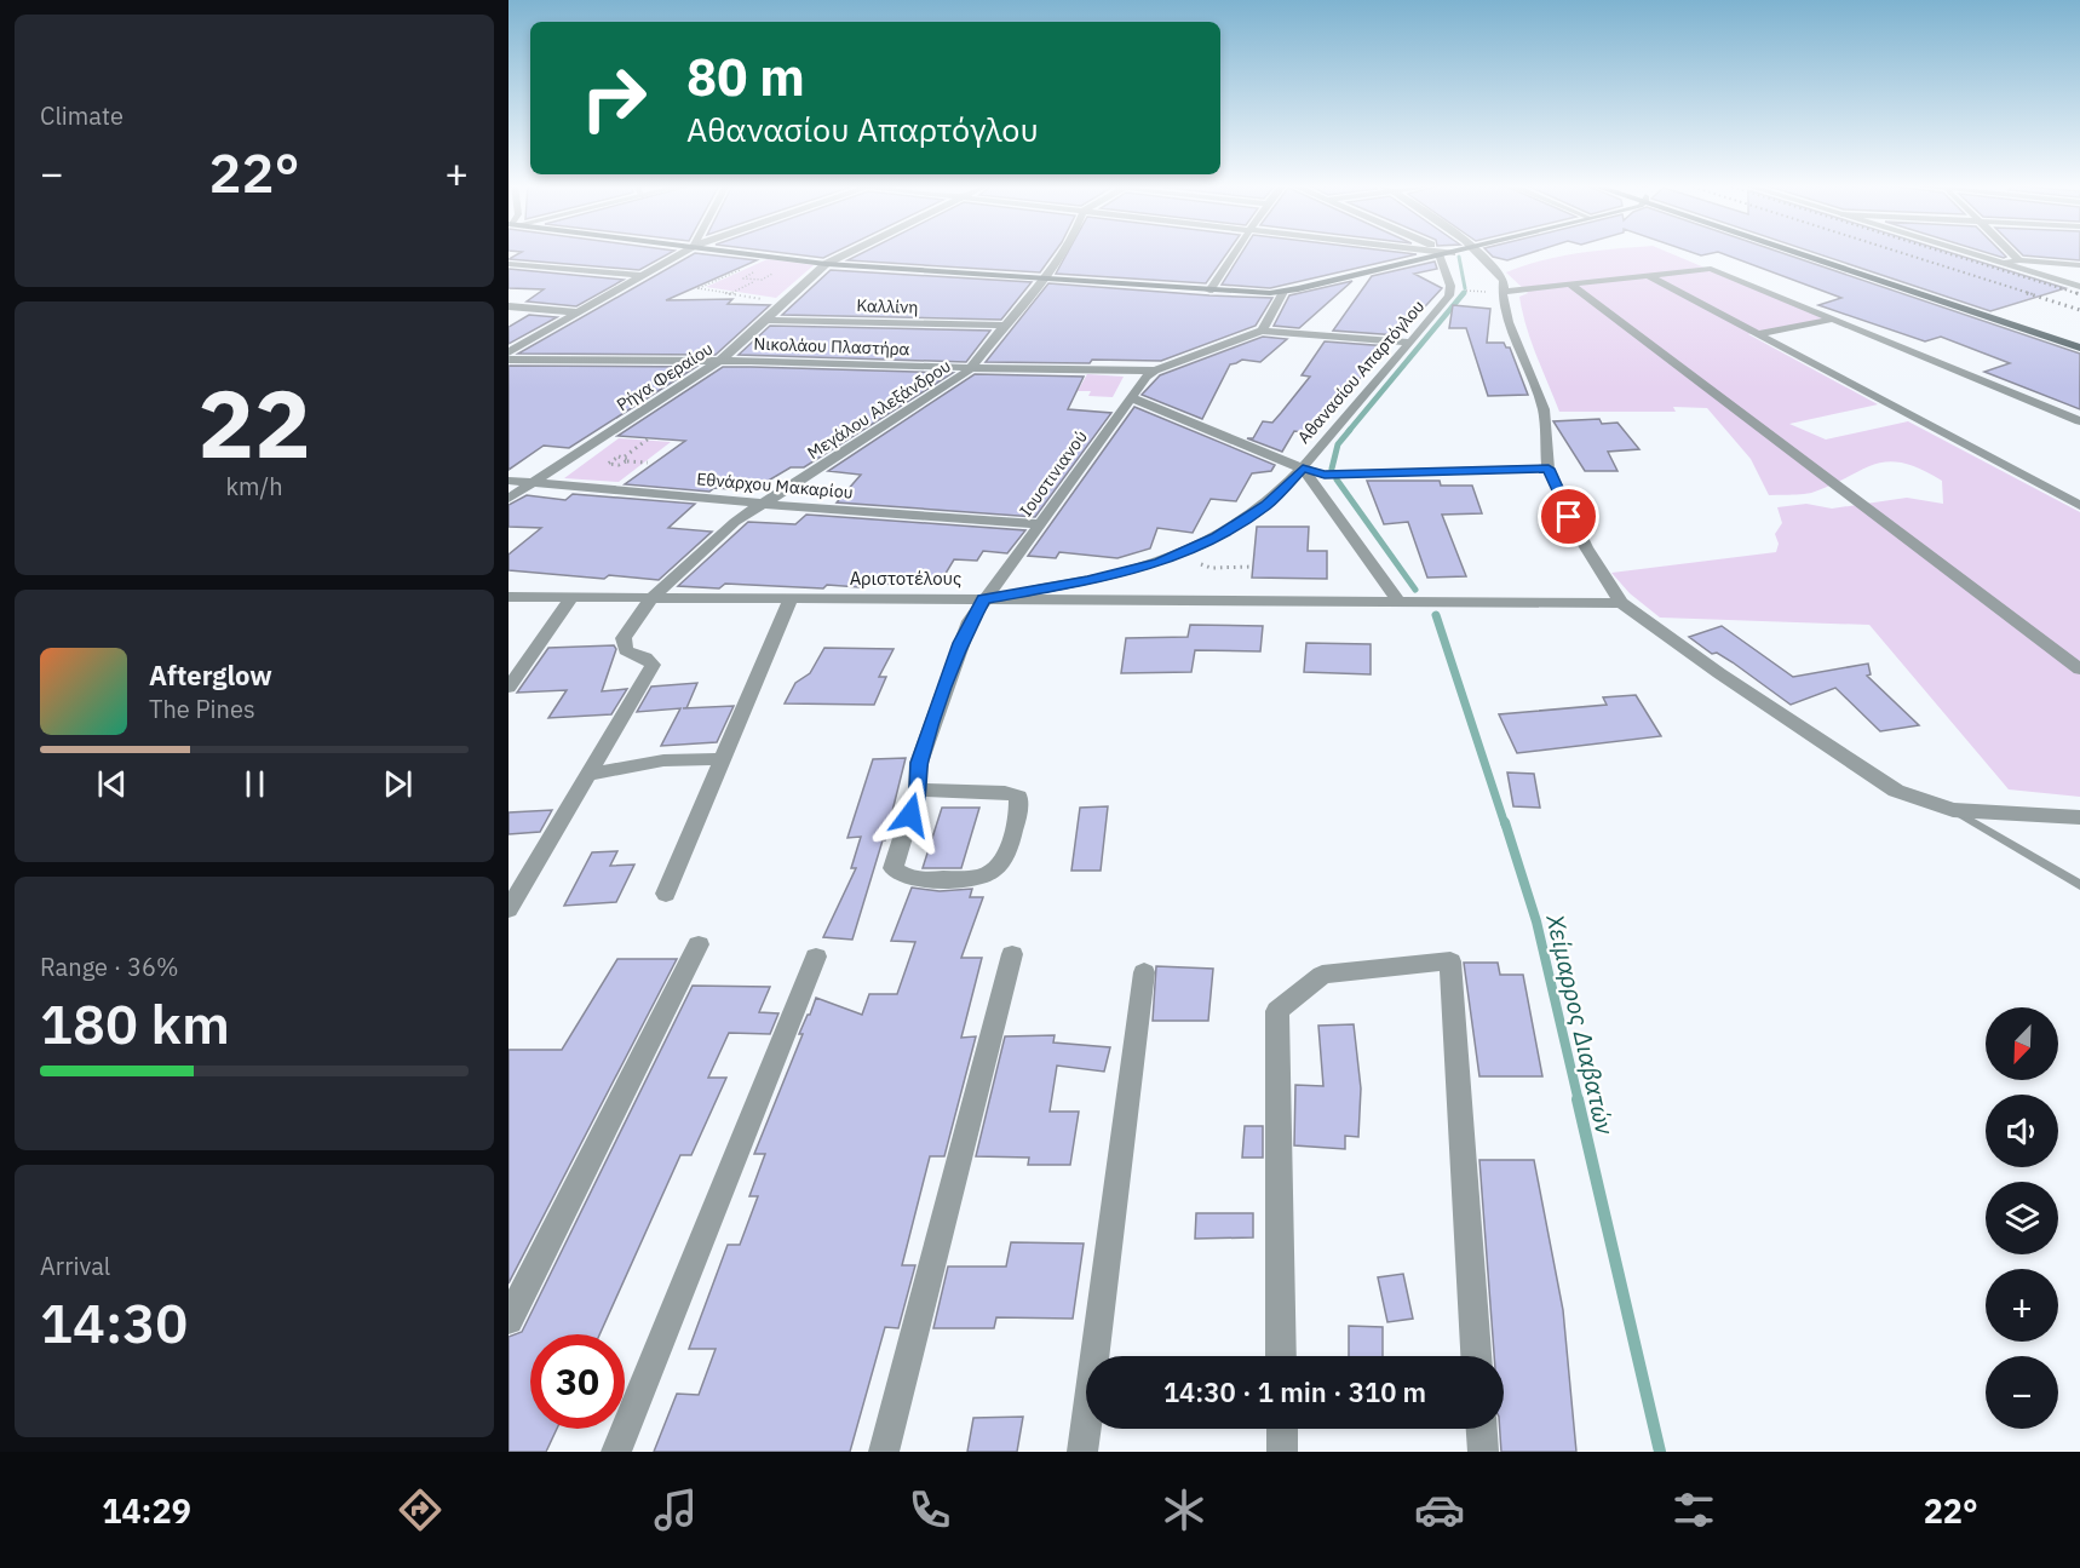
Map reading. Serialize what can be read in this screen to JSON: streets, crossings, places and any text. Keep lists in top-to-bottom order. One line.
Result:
{"streets":{"street":["Καλλίνη","Νικολάου Πλαστήρα","Αθανασίου Απαρτόγλου","Ρήγα Φεραίου","Μεγάλου Αλεξάνδρου","Ιουστινιανού","Εθνάρχου Μακαρίου","Αριστοτέλους"]},"crossings":[["Καλλίνη","Ρήγα Φεραίου"],["Καλλίνη","Μεγάλου Αλεξάνδρου"],["Νικολάου Πλαστήρα","Ρήγα Φεραίου"],["Νικολάου Πλαστήρα","Μεγάλου Αλεξάνδρου"],["Νικολάου Πλαστήρα","Ιουστινιανού"],["Αθανασίου Απαρτόγλου","Ιουστινιανού"],["Αθανασίου Απαρτόγλου","Αριστοτέλους"],["Ρήγα Φεραίου","Εθνάρχου Μακαρίου"],["Μεγάλου Αλεξάνδρου","Εθνάρχου Μακαρίου"],["Μεγάλου Αλεξάνδρου","Αριστοτέλους"],["Ιουστινιανού","Εθνάρχου Μακαρίου"],["Ιουστινιανού","Αριστοτέλους"]],"water":["Χείμαρρος Διαβατών"],"north":"bottom left","page":{"tile":["Climate",["22","km/h"],["Range · 36%","180 km"],["Arrival","14:30"]],"turn":["80 m","Αθανασίου Απαρτόγλου"],"heat":["−","22°","+"],"song":["Afterglow","The Pines"],"map_buttons":["+","−"],"limit":"30","trip":"14:30 · 1 min · 310 m","tabs":["14:29","22°"]}}
